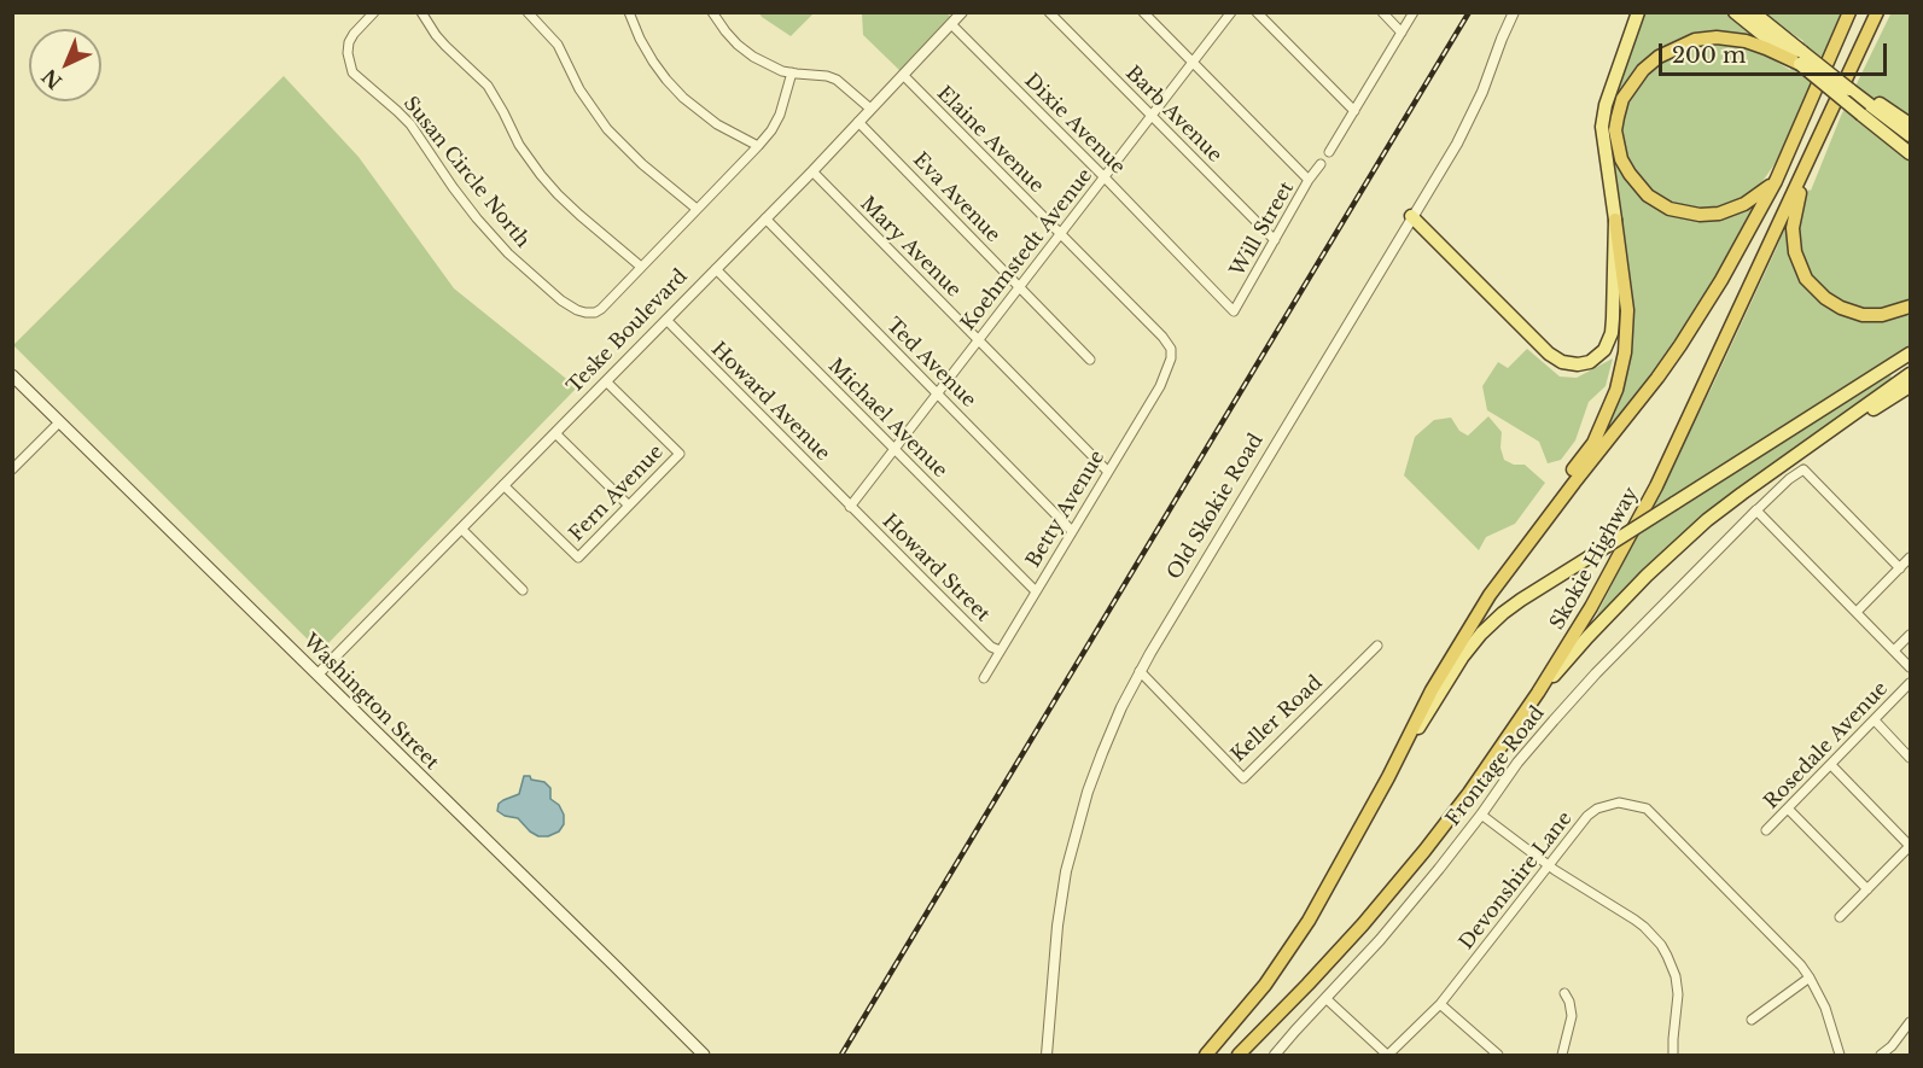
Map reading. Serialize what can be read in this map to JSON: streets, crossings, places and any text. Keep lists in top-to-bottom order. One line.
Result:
{"streets":{"highway":["Skokie Highway"],"main road":["Washington Street"],"street":["Barb Avenue","Dixie Avenue","Elaine Avenue","Susan Circle North","Eva Avenue","Will Street","Mary Avenue","Koehmstedt Avenue","Teske Boulevard","Ted Avenue","Howard Avenue","Michael Avenue","Fern Avenue","Old Skokie Road","Betty Avenue","Howard Street","Keller Road","Rosedale Avenue","Frontage Road","Devonshire Lane"]},"crossings":[["Barb Avenue","Will Street"],["Barb Avenue","Koehmstedt Avenue"],["Dixie Avenue","Will Street"],["Dixie Avenue","Koehmstedt Avenue"],["Dixie Avenue","Teske Boulevard"],["Elaine Avenue","Koehmstedt Avenue"],["Elaine Avenue","Teske Boulevard"],["Elaine Avenue","Betty Avenue"],["Eva Avenue","Koehmstedt Avenue"],["Eva Avenue","Teske Boulevard"],["Mary Avenue","Koehmstedt Avenue"],["Mary Avenue","Teske Boulevard"],["Mary Avenue","Betty Avenue"],["Koehmstedt Avenue","Ted Avenue"],["Koehmstedt Avenue","Howard Avenue"],["Koehmstedt Avenue","Michael Avenue"],["Koehmstedt Avenue","Howard Street"],["Teske Boulevard","Ted Avenue"],["Teske Boulevard","Howard Avenue"],["Teske Boulevard","Michael Avenue"],["Teske Boulevard","Fern Avenue"],["Teske Boulevard","Washington Street"],["Ted Avenue","Betty Avenue"],["Howard Avenue","Howard Street"],["Michael Avenue","Betty Avenue"],["Old Skokie Road","Keller Road"],["Betty Avenue","Howard Street"]],"scale_bar":"200 m","north":"bottom left"}
